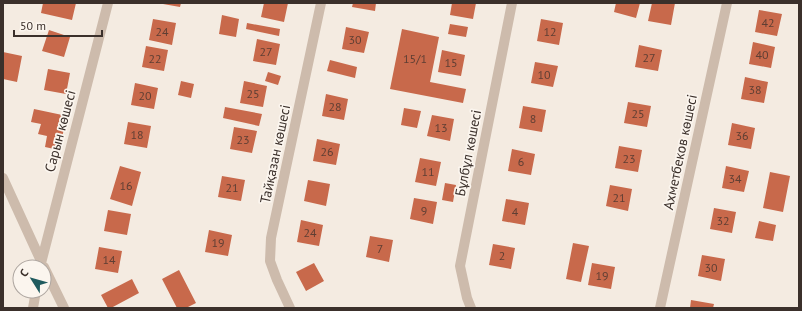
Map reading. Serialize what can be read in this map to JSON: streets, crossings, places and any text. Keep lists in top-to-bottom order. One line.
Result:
{"streets":{"street":["Сарын көшесі","Ахметбеков көшесі","Бұлбұл көшесі","Тайқазан көшесі"]},"house_numbers":["42","24","12","30","27","40","27","22","15/1","15","10","38","25","20","28","25","8","13","18","36","23","26","23","6","11","34","16","21","21","9","4","32","24","19","7","2","14","30","19"],"scale_bar":"50 m","north":"top left"}
